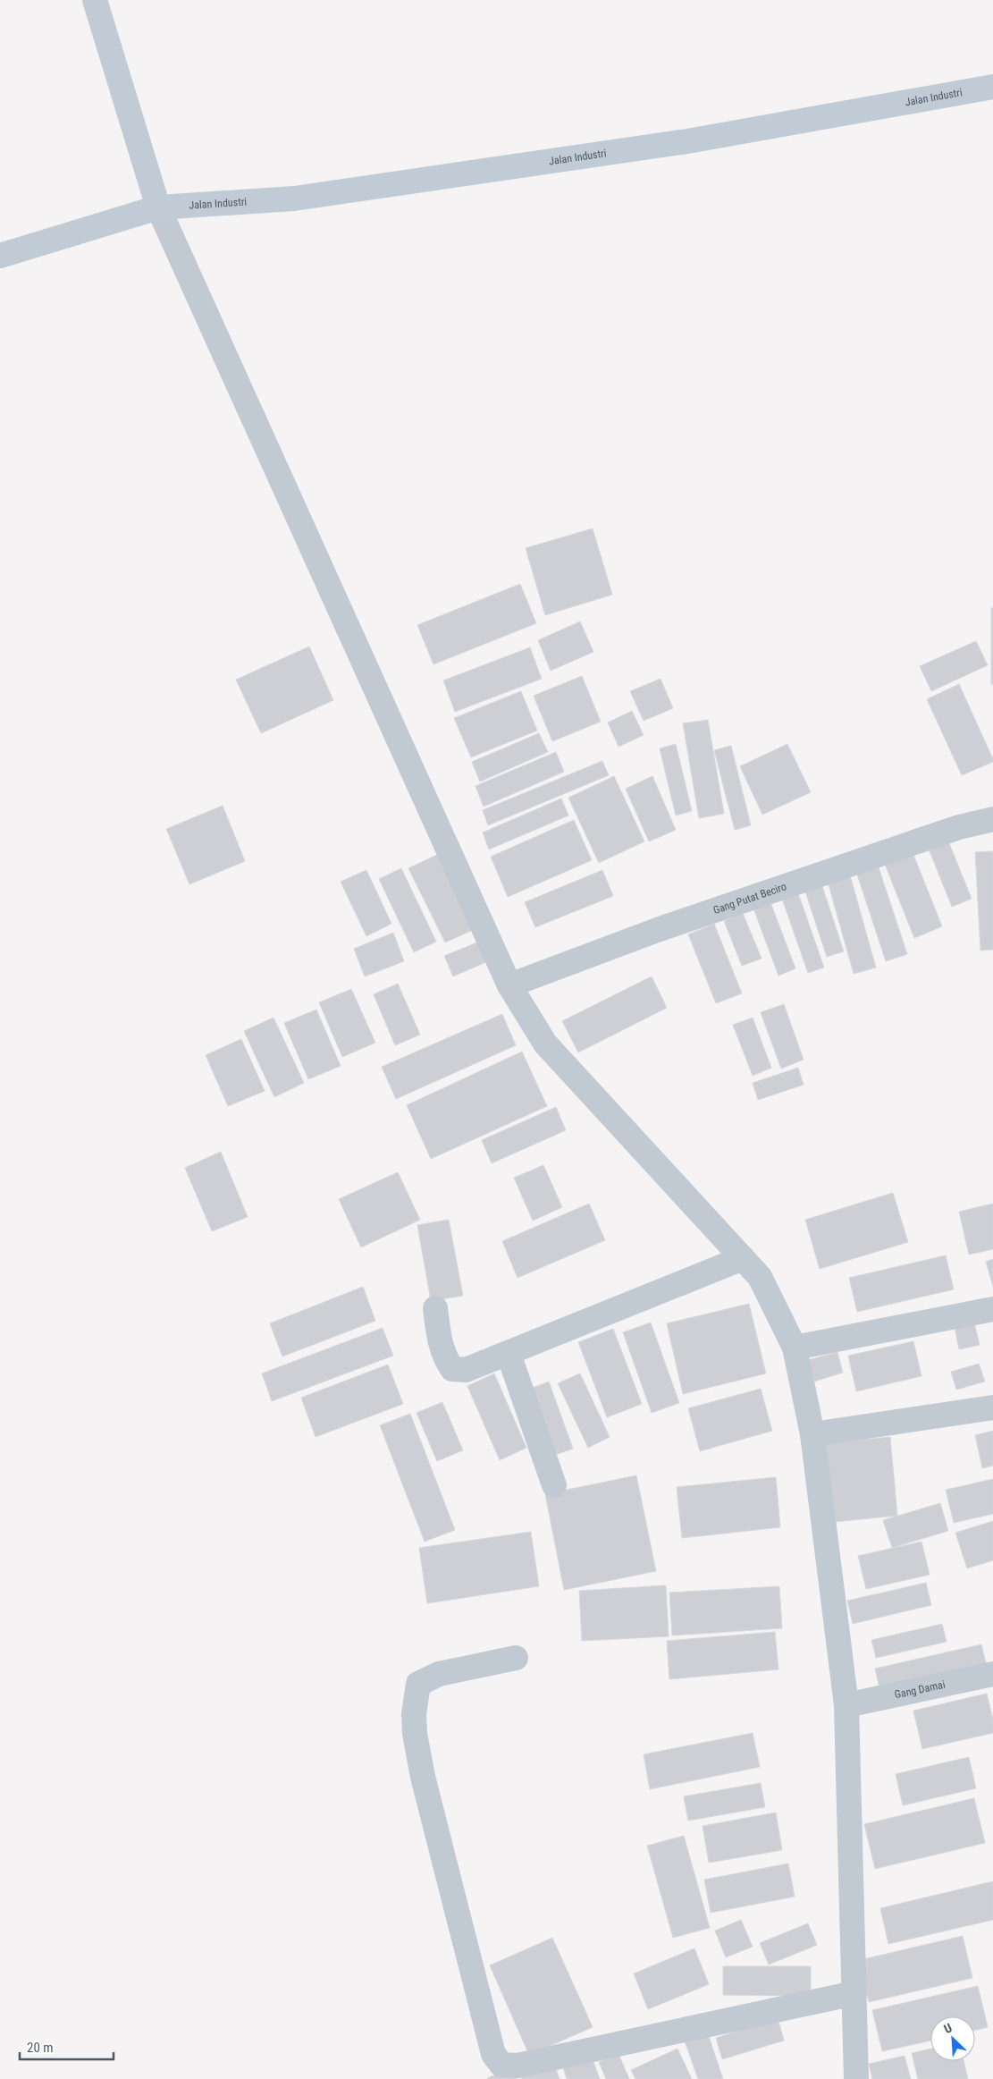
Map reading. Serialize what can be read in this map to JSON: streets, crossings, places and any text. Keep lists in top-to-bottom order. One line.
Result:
{"streets":{"street":["Jalan Industri","Gang Putat Beciro","Gang Damai"]},"scale_bar":"20 m","north":"top left"}
